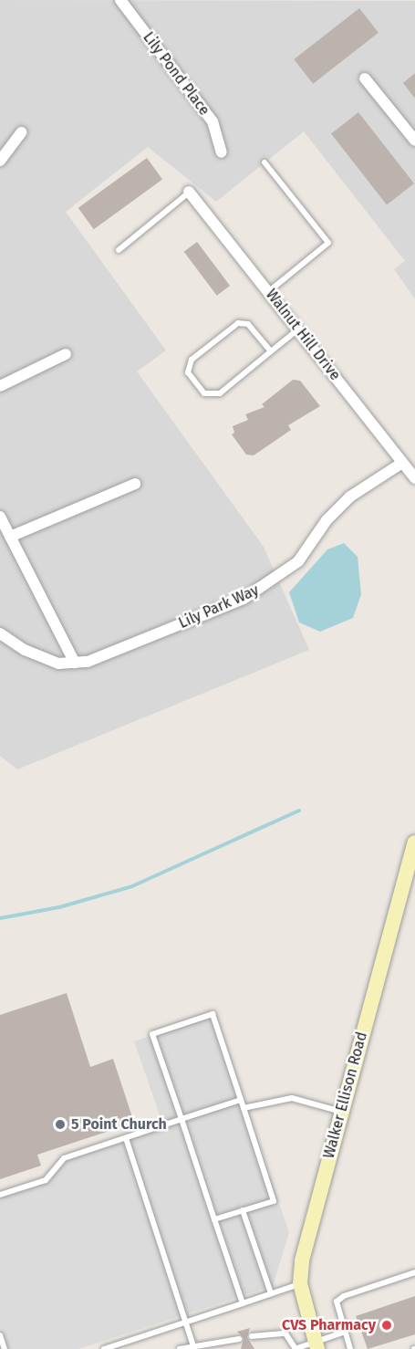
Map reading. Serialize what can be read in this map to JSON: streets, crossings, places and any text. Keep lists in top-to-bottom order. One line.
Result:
{"streets":{"street":["Lily Pond Place","Walnut Hill Drive","Lily Park Way","Walker Ellison Road"]},"crossings":[["Walnut Hill Drive","Lily Park Way"]],"places":["5 Point Church","CVS Pharmacy"]}
